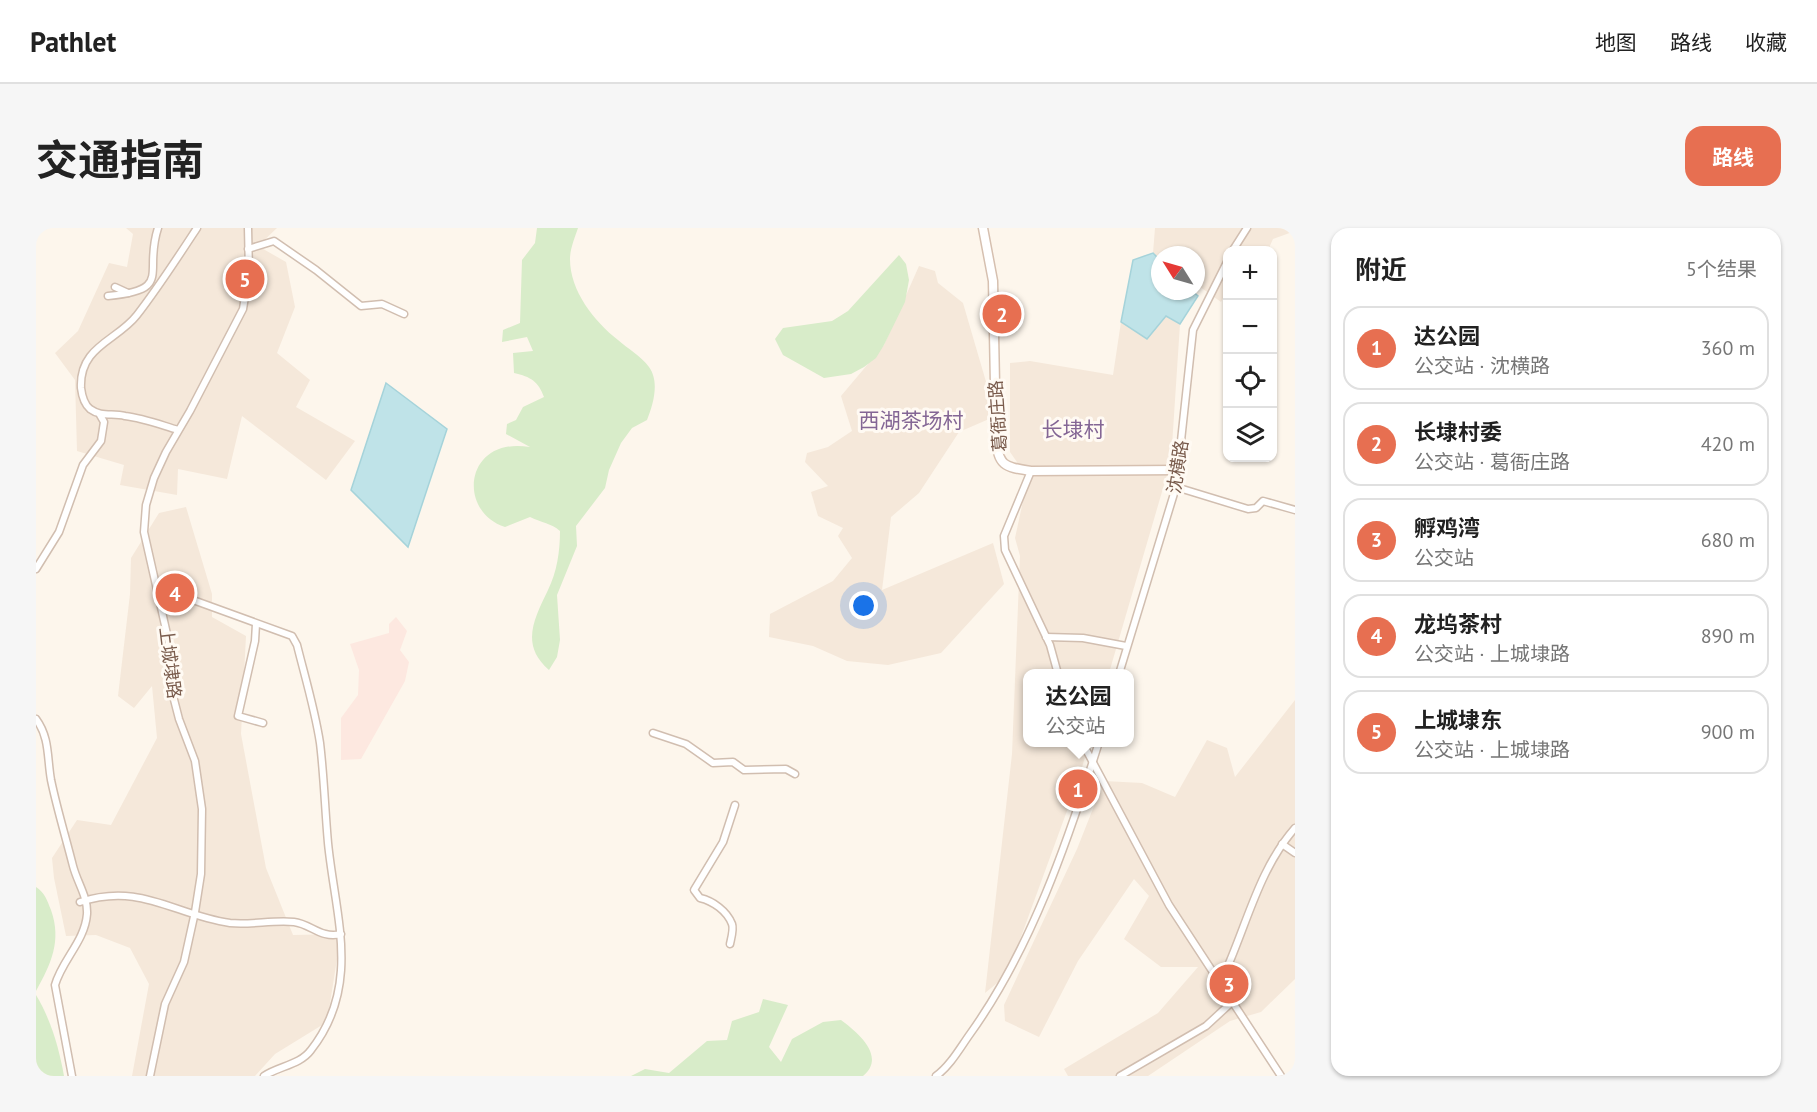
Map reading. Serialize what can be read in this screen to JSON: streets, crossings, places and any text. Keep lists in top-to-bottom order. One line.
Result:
{"streets":{"street":["葛衙庄路","沈横路","上城埭路"]},"crossings":[["葛衙庄路","沈横路"]],"districts":["西湖茶场村","长埭村"],"north":"top left","page":{"header":"Pathlet","nav":["地图","路线","收藏"],"title":"交通指南","buttons":"路线","heading":["附近","5个结果"],"map_buttons":["+","−"],"pins":["5","2","4","1","3"],"list":[{"mark":"1","name":"达公园","note":"公交站 · 沈横路","value":"360 m"},{"mark":"2","name":"长埭村委","note":"公交站 · 葛衙庄路","value":"420 m"},{"mark":"3","name":"孵鸡湾","note":"公交站","value":"680 m"},{"mark":"4","name":"龙坞茶村","note":"公交站 · 上城埭路","value":"890 m"},{"mark":"5","name":"上城埭东","note":"公交站 · 上城埭路","value":"900 m"}],"popup":["达公园","公交站"]}}
